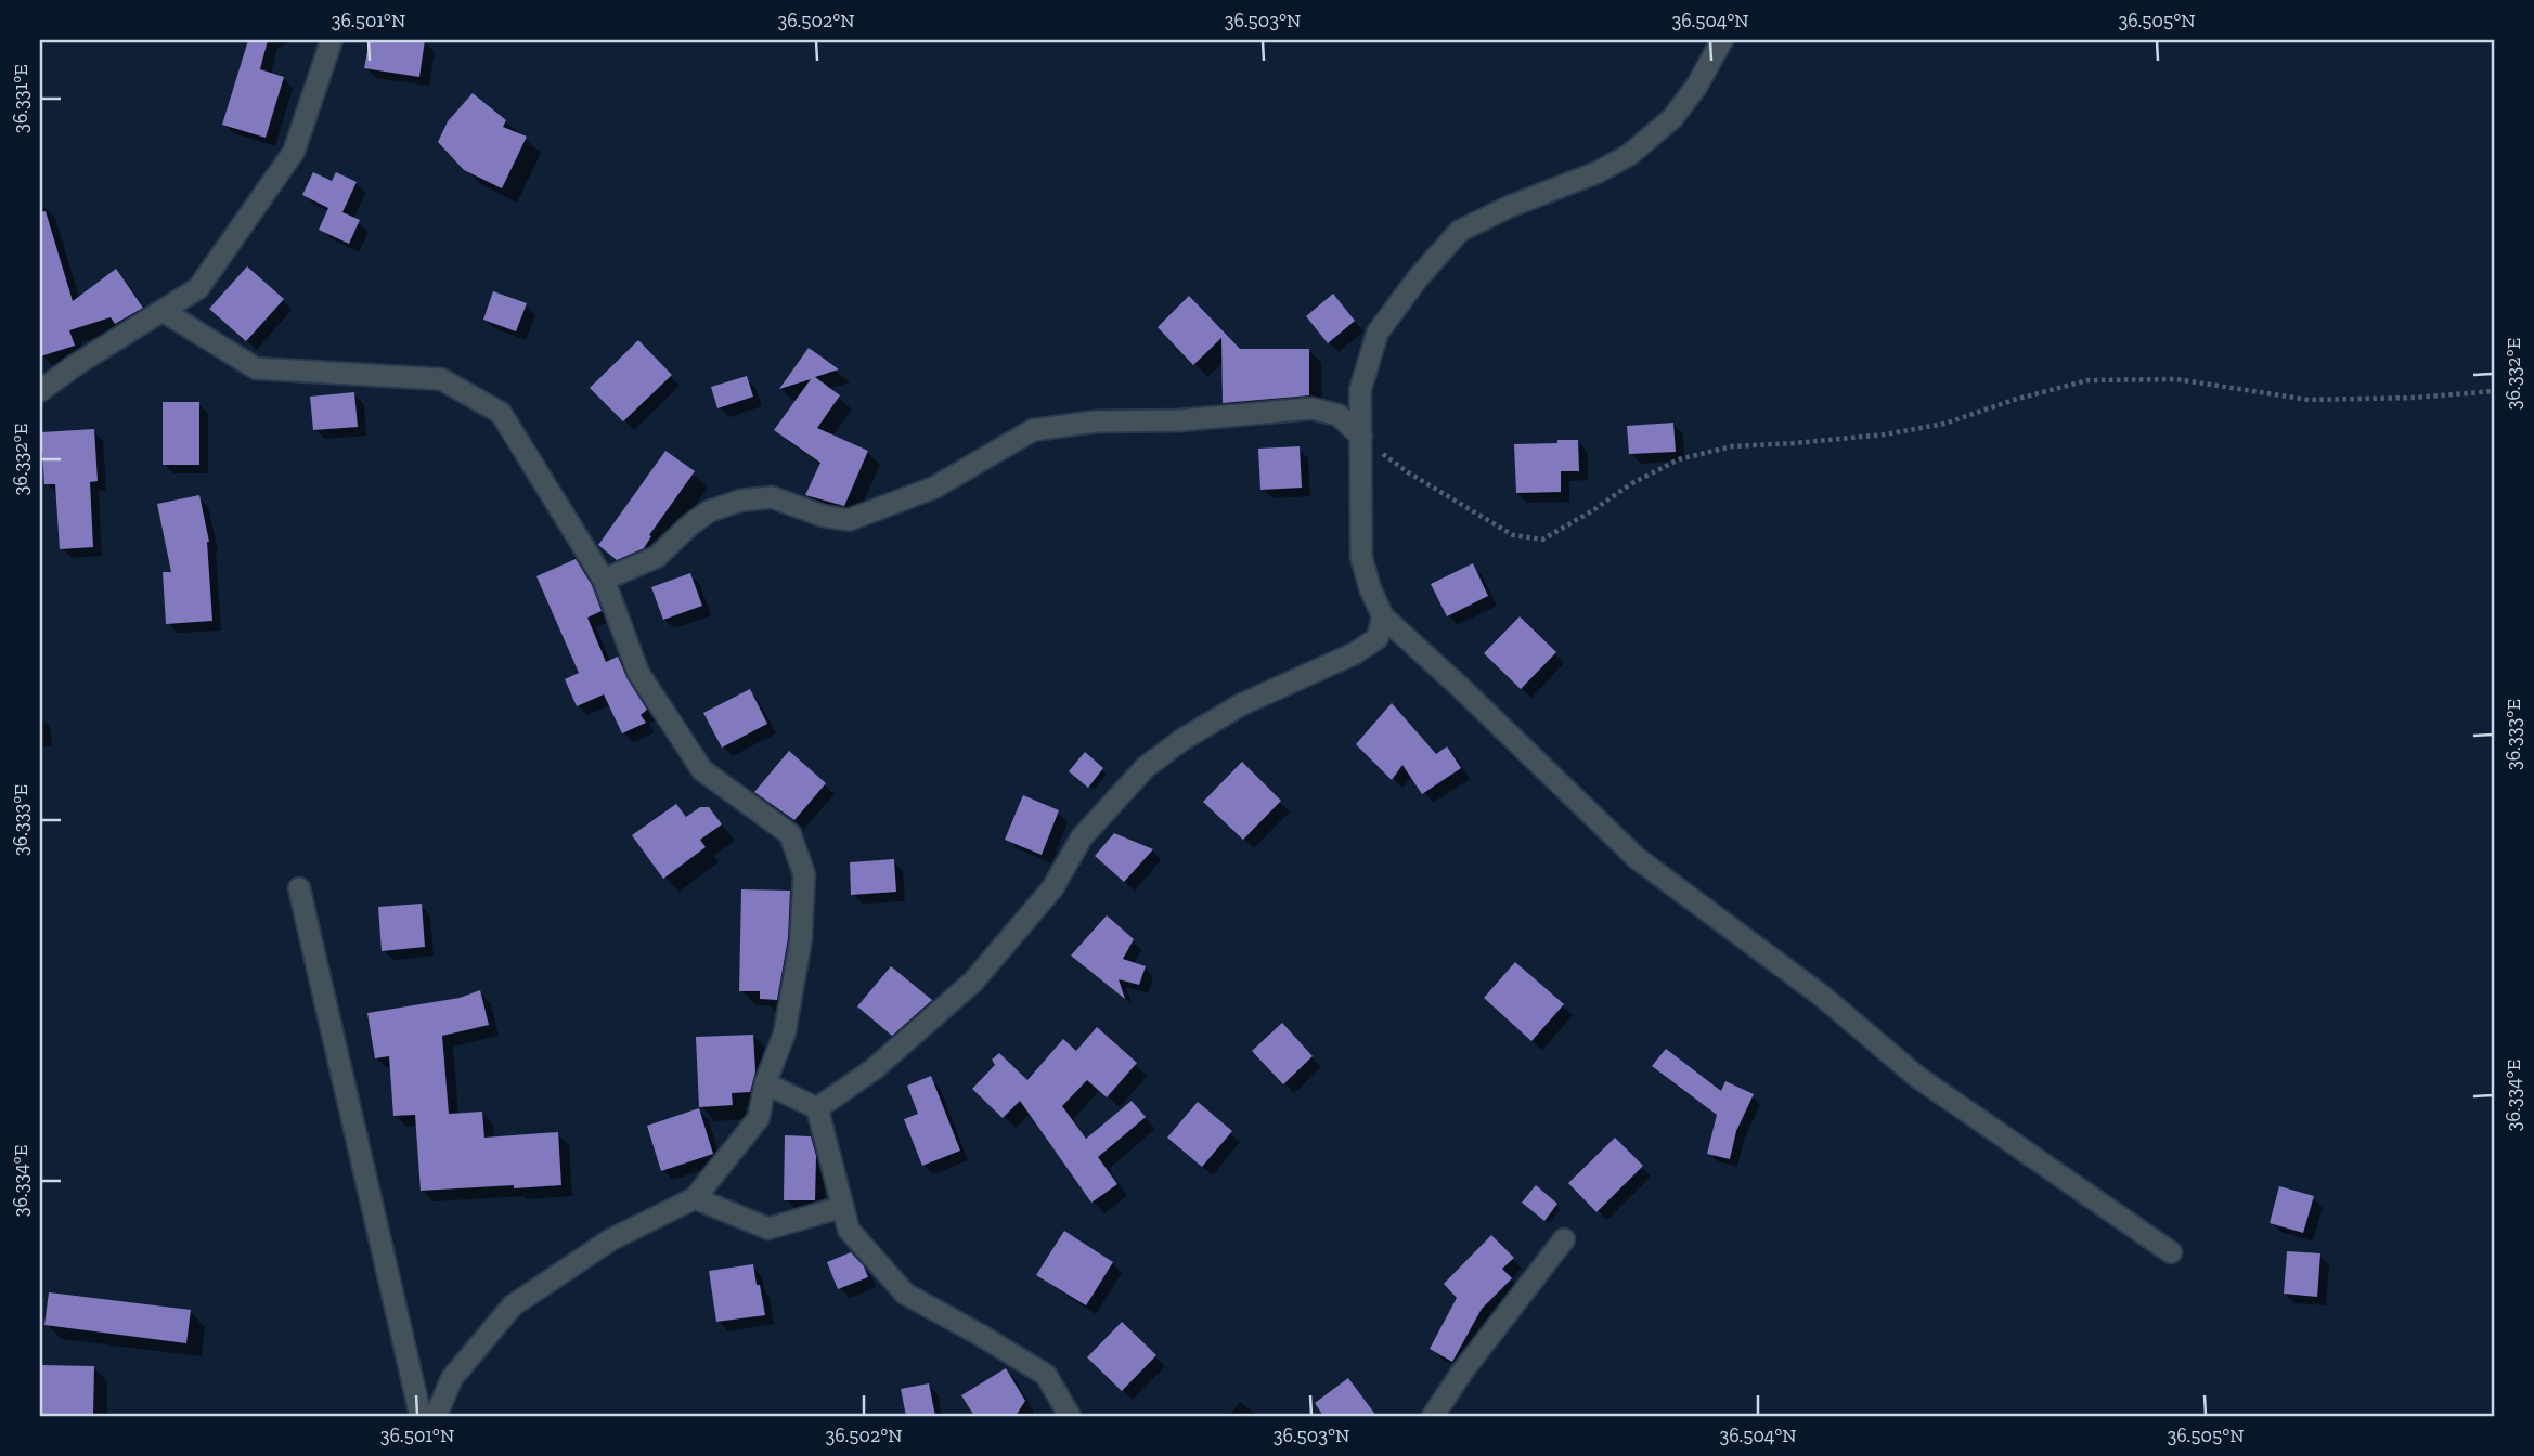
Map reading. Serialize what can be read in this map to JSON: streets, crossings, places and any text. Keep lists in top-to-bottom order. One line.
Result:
{"coordinates":["36.501°N","36.502°N","36.503°N","36.504°N","36.505°N","36.331°E","36.332°E","36.333°E","36.334°E"]}
